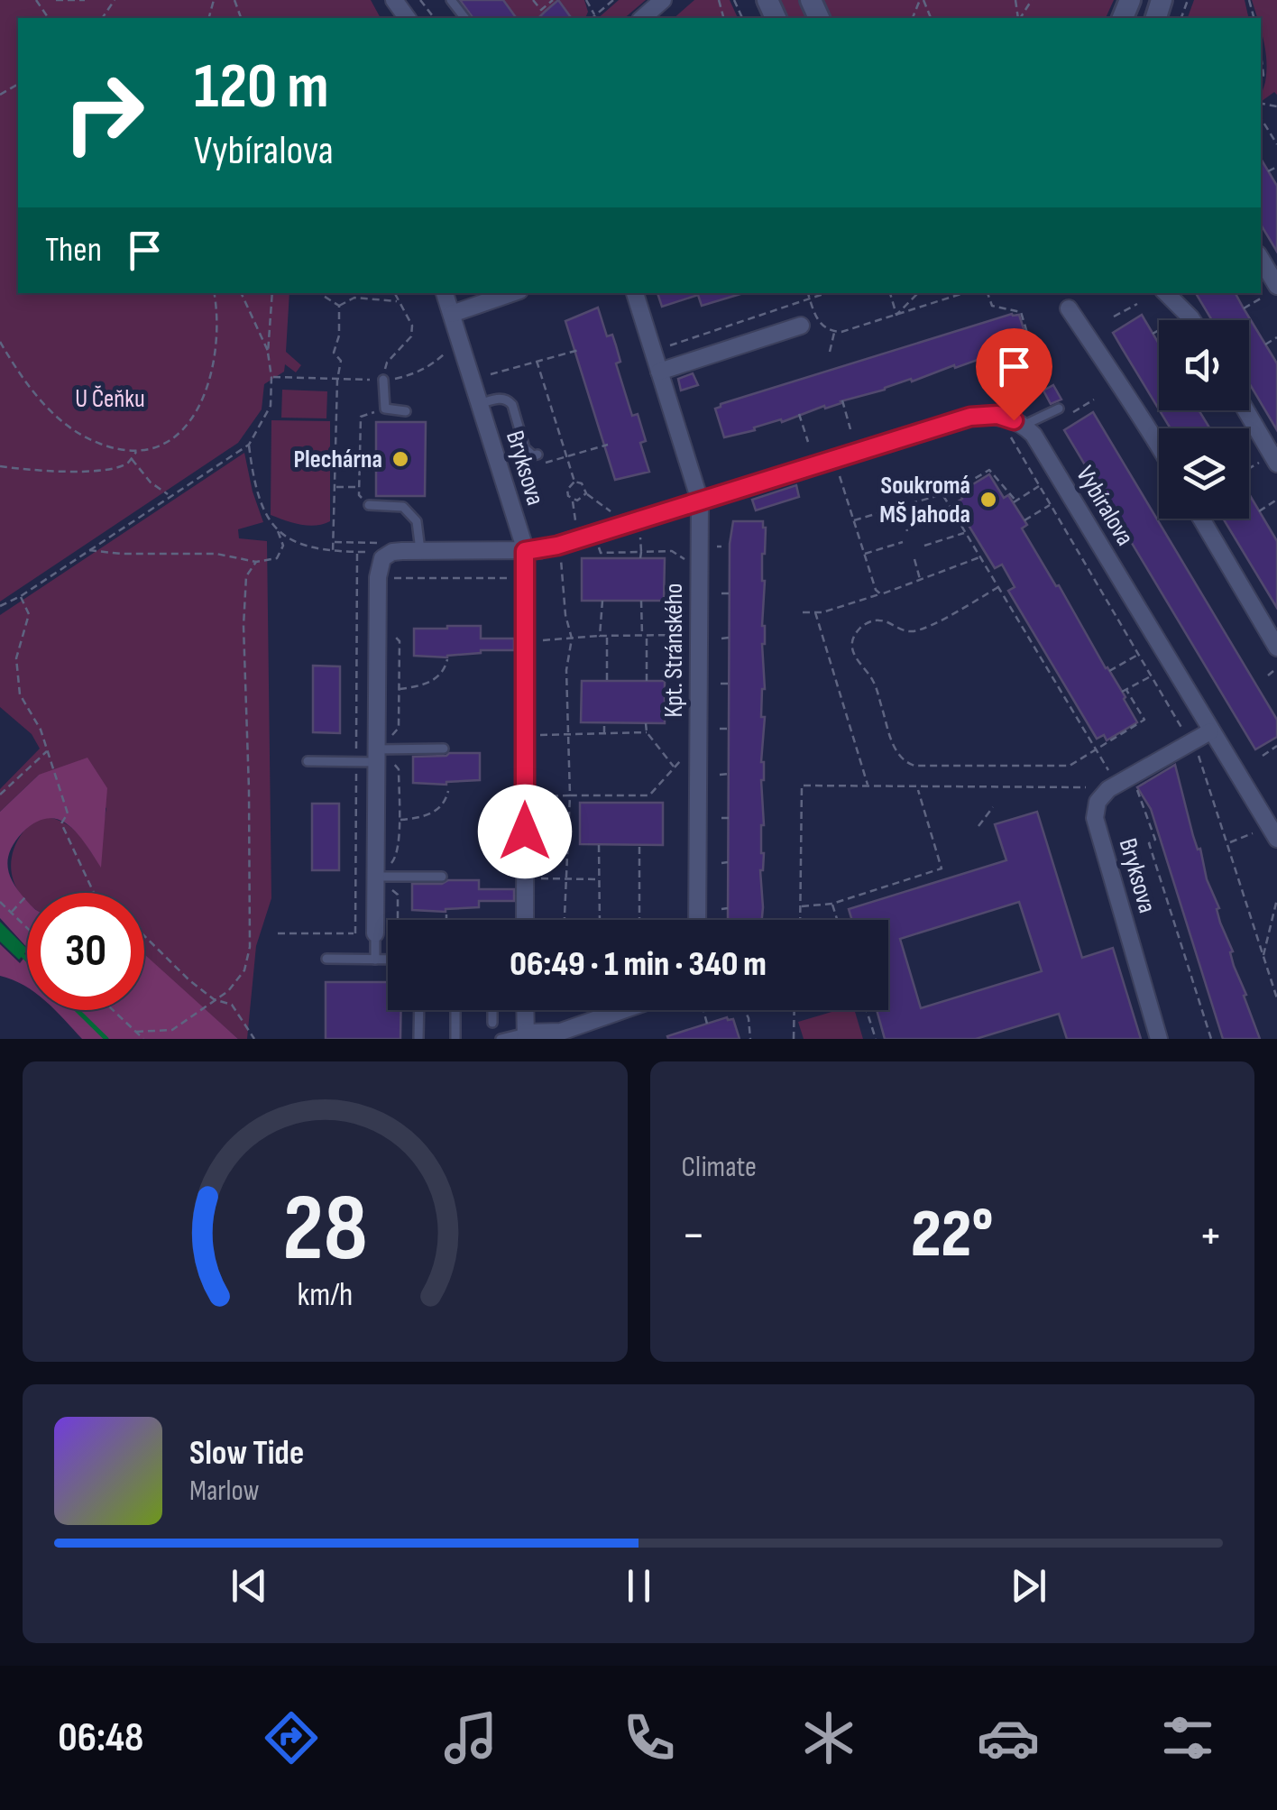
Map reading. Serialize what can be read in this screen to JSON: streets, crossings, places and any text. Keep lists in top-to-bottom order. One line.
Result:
{"streets":{"street":["Bryksova","Vybíralova","Kpt. Stránského"]},"parks":["U Čeňku"],"places":["Plechárna","Soukromá MŠ Jahoda"],"page":{"turn":["120 m","Vybíralova"],"then":"Then","limit":"30","trip":"06:49 · 1 min · 340 m","tile":"Climate","heat":["−","22°","+"],"song":["Slow Tide","Marlow"],"tabs":"06:48","gauge":["28","km/h"]}}
